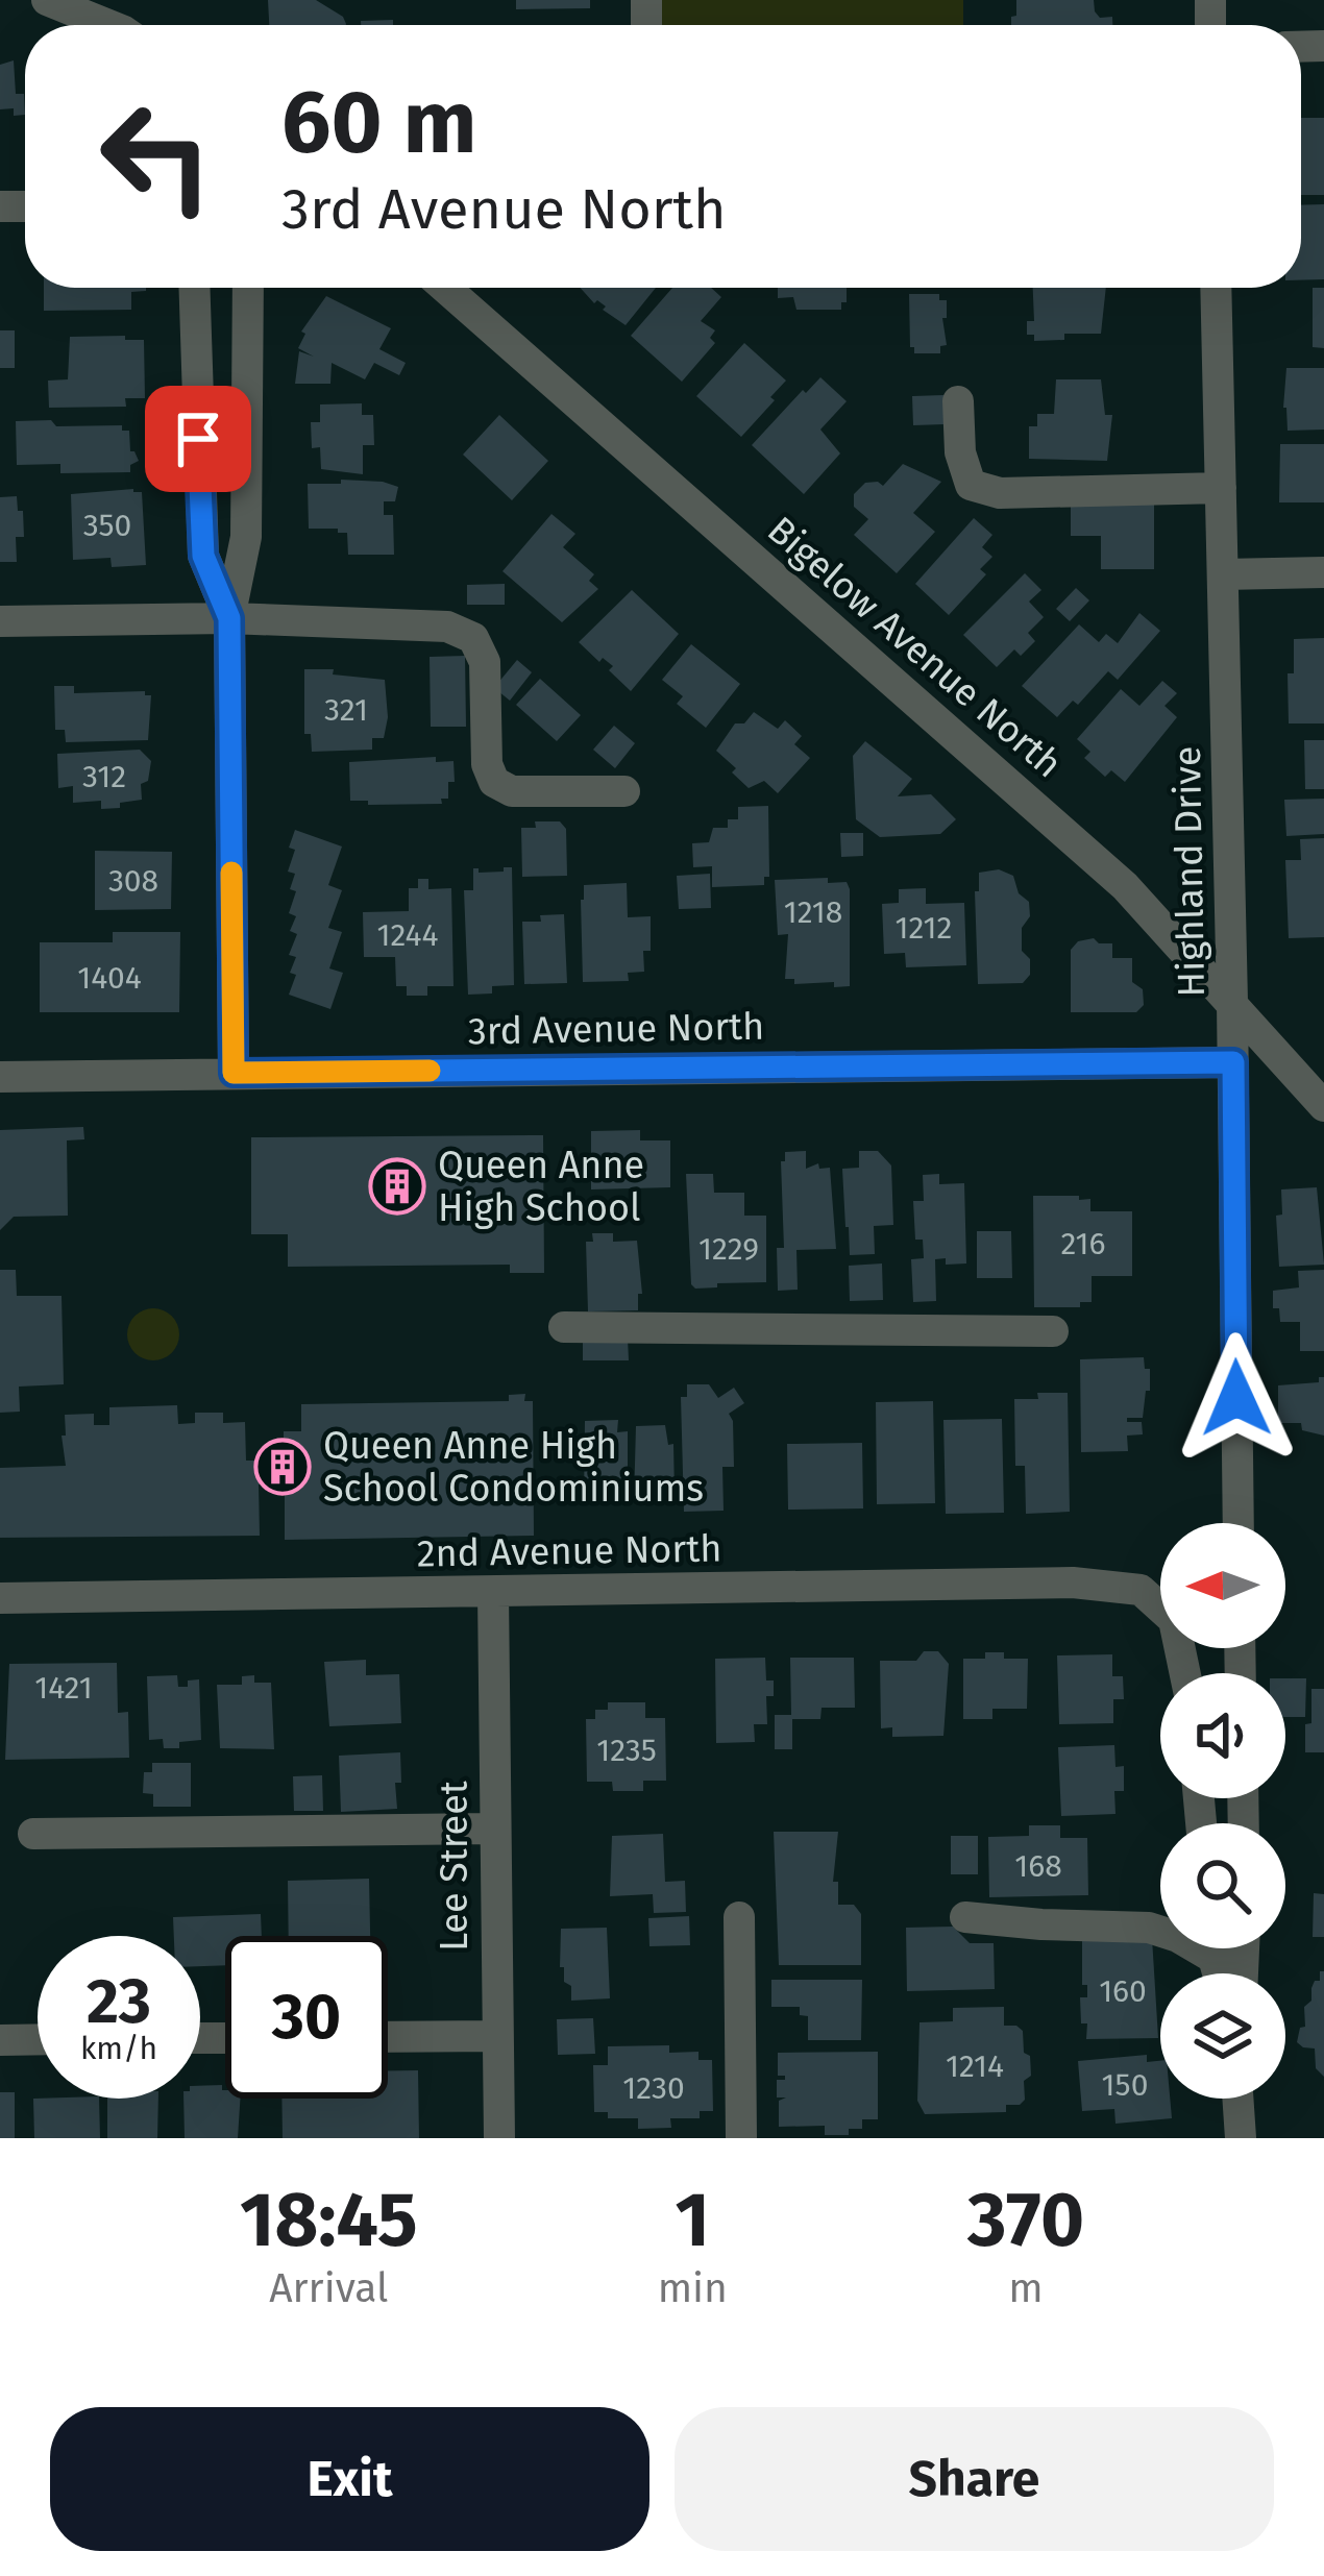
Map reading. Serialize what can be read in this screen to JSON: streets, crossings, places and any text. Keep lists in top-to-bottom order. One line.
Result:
{"streets":{"street":["Bigelow Avenue North","Highland Drive","3rd Avenue North","2nd Avenue North","Lee Street"]},"crossings":[["Bigelow Avenue North","Highland Drive"],["Highland Drive","3rd Avenue North"],["2nd Avenue North","Lee Street"]],"places":{"building":["Queen Anne High School","Queen Anne High School Condominiums"]},"house_numbers":["350","321","312","308","1218","1212","1244","1404","216","1229","1421","1235","168","160","1214","150","1230"],"north":"left","page":{"turn":["60 m","3rd Avenue North"],"speed":"23 km/h","limit":"30","eta":["18:45","Arrival","1","min","370","m"],"buttons":["Exit","Share"]}}
